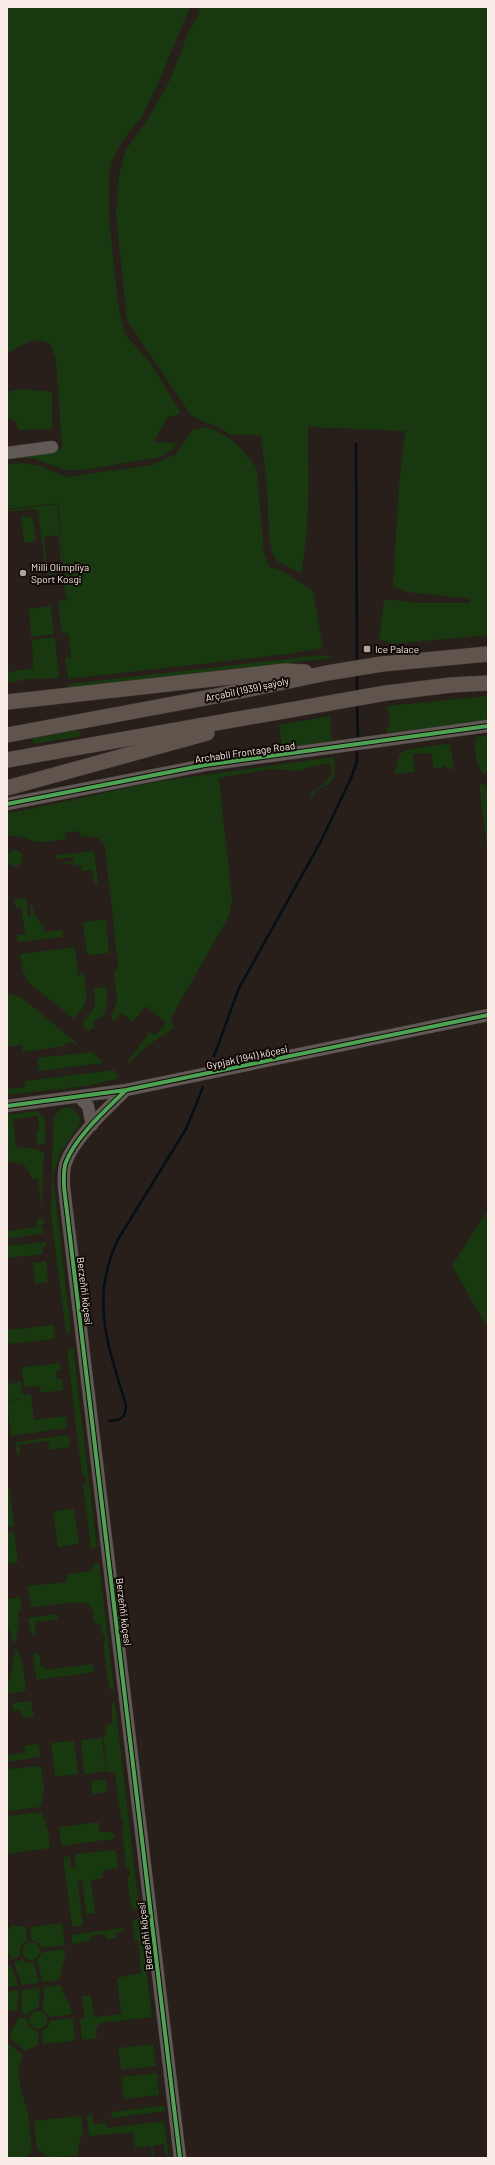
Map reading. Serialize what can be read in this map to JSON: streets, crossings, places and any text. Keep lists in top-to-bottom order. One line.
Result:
{"streets":{"main road":["Arçabil (1939) şaýoly"],"street":["Archabil Frontage Road","Gypjak (1941) köçesi","Berzeňňi köçesi"]},"crossings":[["Gypjak (1941) köçesi","Berzeňňi köçesi"]],"places":{"other":["Milli Olimpliya Sport Kosgi"],"transit":["Ice Palace"]}}
